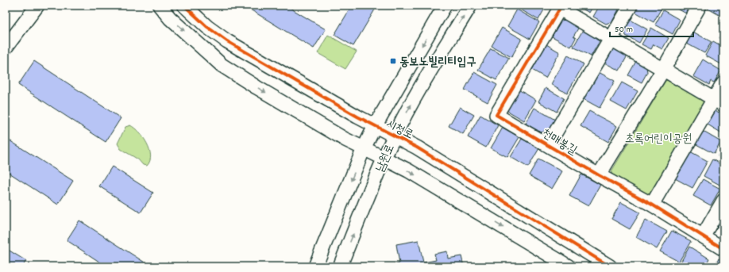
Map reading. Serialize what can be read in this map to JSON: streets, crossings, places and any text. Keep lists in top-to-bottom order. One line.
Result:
{"streets":{"street":["시청로","천매봉길","남원로"]},"crossings":[["시청로","남원로"]],"parks":["초록어린이공원"],"places":{"transit":["동보노빌리티입구"]},"scale_bar":"50 m"}
